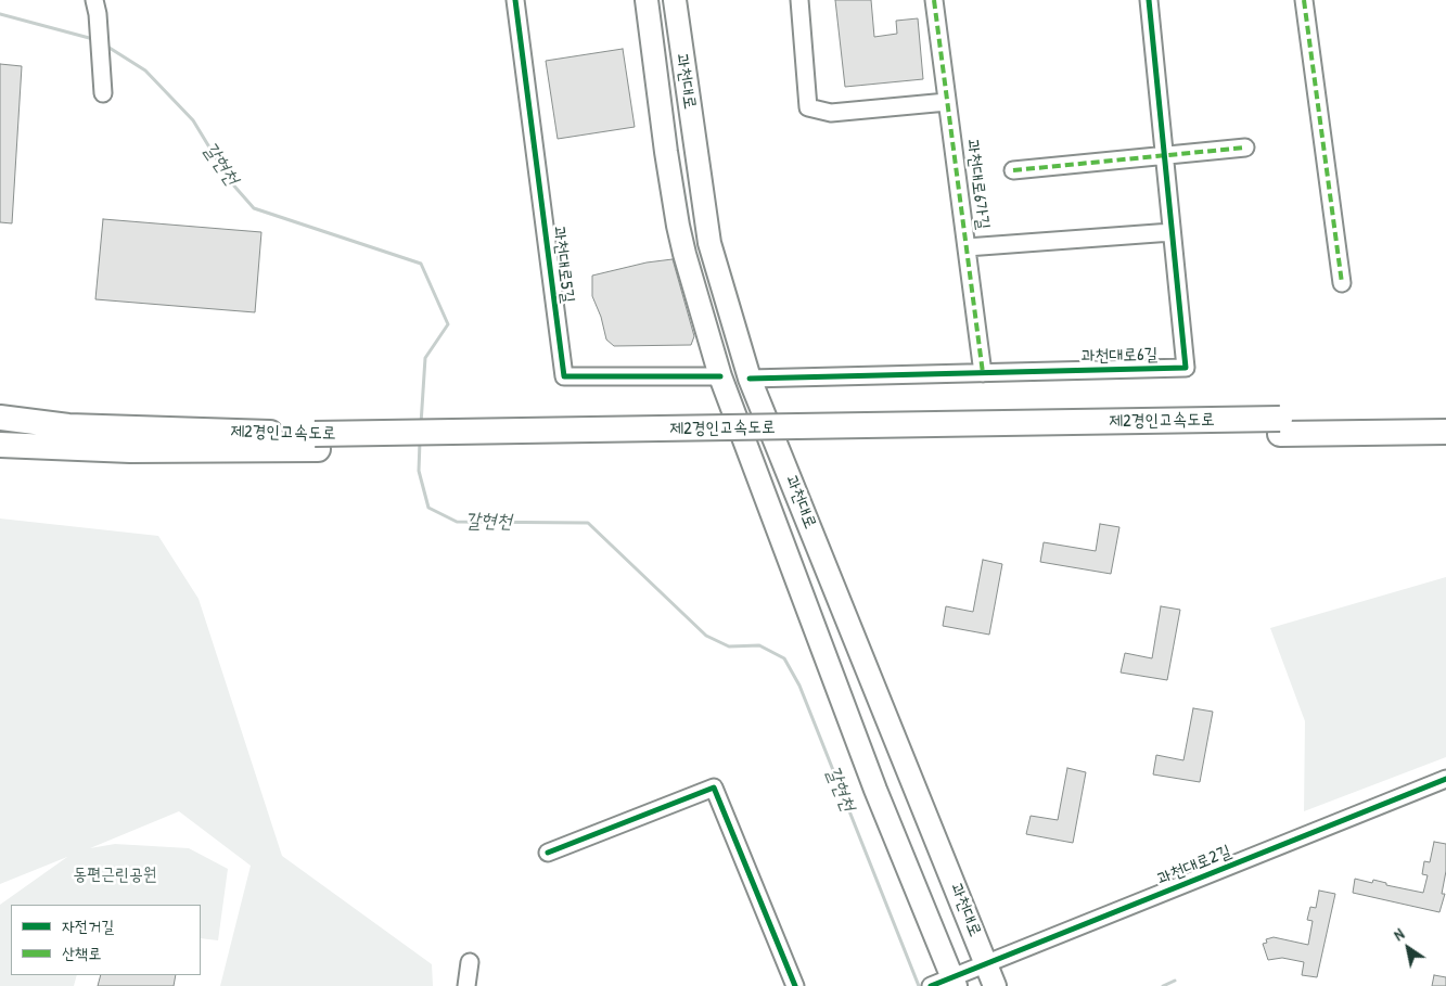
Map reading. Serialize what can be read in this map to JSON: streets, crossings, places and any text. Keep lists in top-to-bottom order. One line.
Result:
{"streets":{"highway":["제2경인고속도로"],"main road":["과천대로"],"street":["과천대로6가길","과천대로5길","과천대로6길","과천대로2길"]},"crossings":[["과천대로","과천대로5길"],["과천대로","과천대로6길"],["과천대로","과천대로2길"],["과천대로6가길","과천대로6길"]],"water":["갈현천"],"parks":["동편근린공원"],"legend":["자전거길","산책로"],"north":"top left"}
